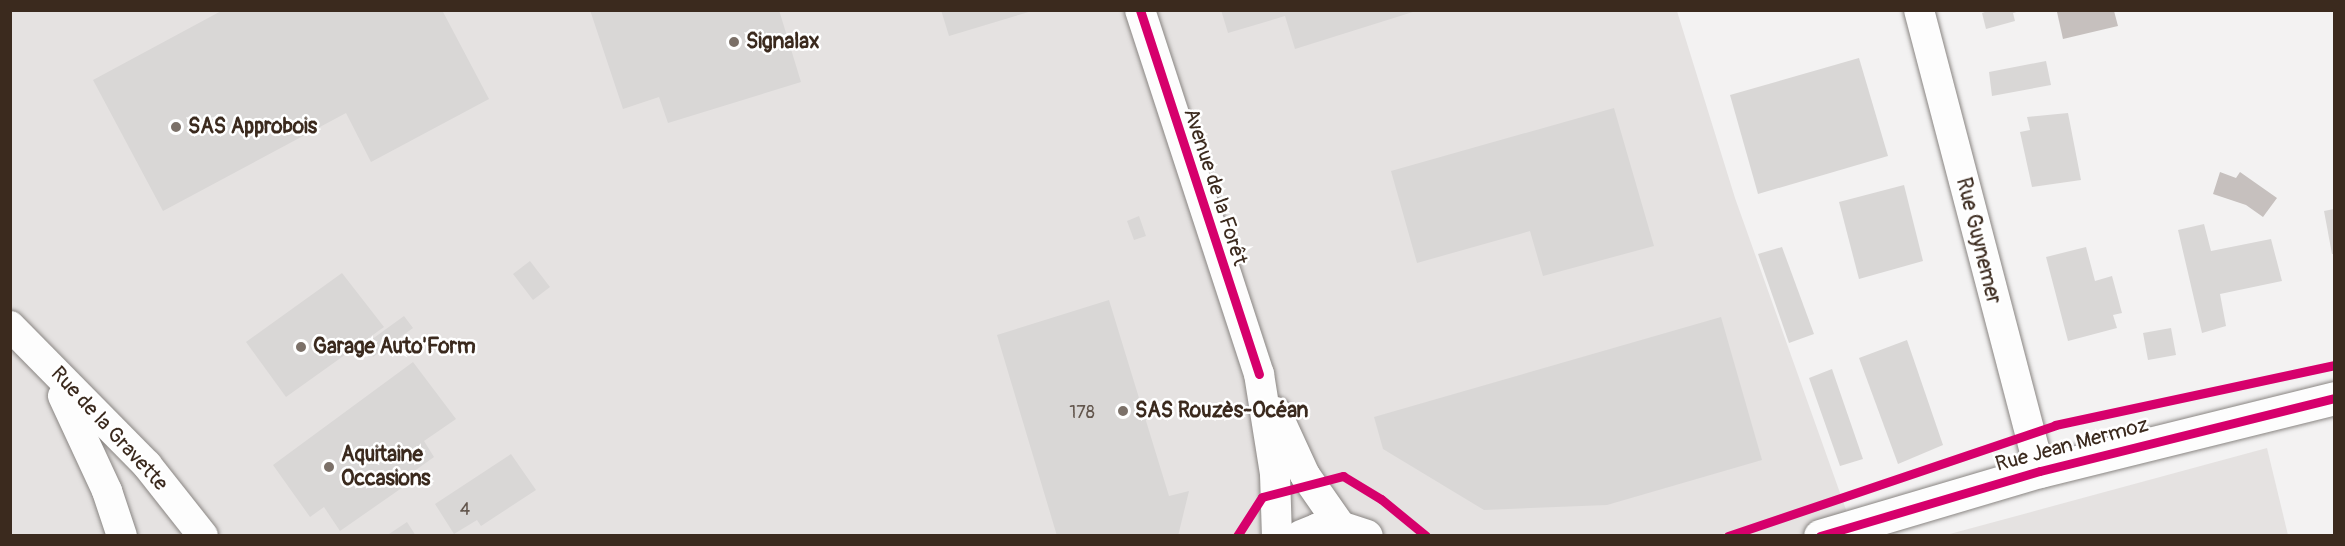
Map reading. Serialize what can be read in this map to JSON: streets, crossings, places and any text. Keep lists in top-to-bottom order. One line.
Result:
{"streets":{"street":["Avenue de la Forêt","Rue Guynemer","Rue de la Gravette","Rue Jean Mermoz"]},"crossings":[["Rue Guynemer","Rue Jean Mermoz"]],"places":["Signalax","SAS Approbois","Garage Auto'Form","SAS Rouzès-Océan","Aquitaine Occasions"],"house_numbers":["178","4"]}
